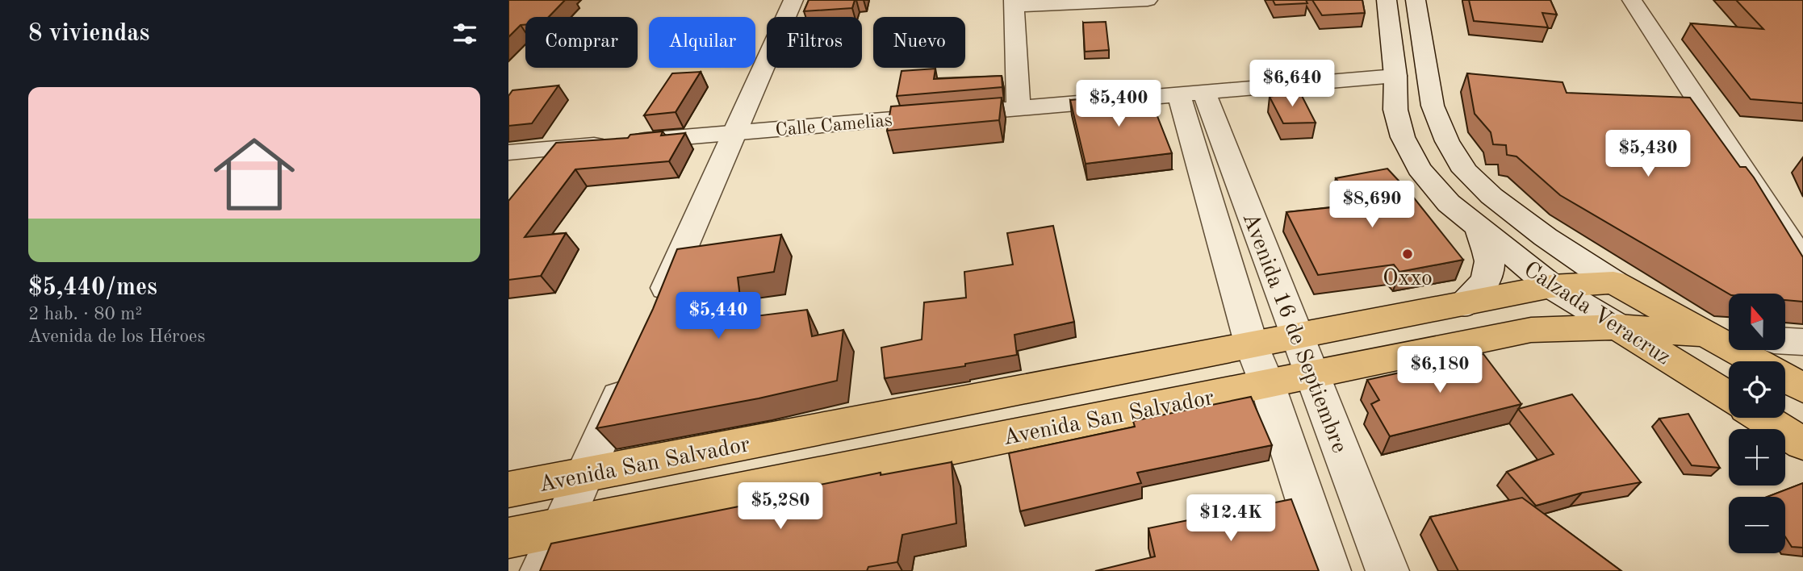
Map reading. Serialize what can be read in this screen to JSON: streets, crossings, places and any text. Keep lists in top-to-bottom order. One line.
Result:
{"streets":{"main road":["Calzada Veracruz","Avenida San Salvador"],"street":["Calle Camelias","Avenida 16 de Septiembre"]},"crossings":[["Calle Camelias","Calzada Veracruz"],["Calle Camelias","Avenida 16 de Septiembre"],["Calzada Veracruz","Avenida San Salvador"],["Avenida 16 de Septiembre","Avenida San Salvador"]],"places":["Oxxo"],"north":"top","page":{"heading":"8 viviendas","chip":["Comprar","Alquilar","Filtros","Nuevo"],"price":["$6,640","$5,400","$5,430","$8,690","$5,440","$6,180","$5,280","$12.4K"],"list":[{"name":"$5,440/mes","note":"2 hab. · 80 m² · Avenida de los Héroes"}],"map_buttons":["+","−"]}}
